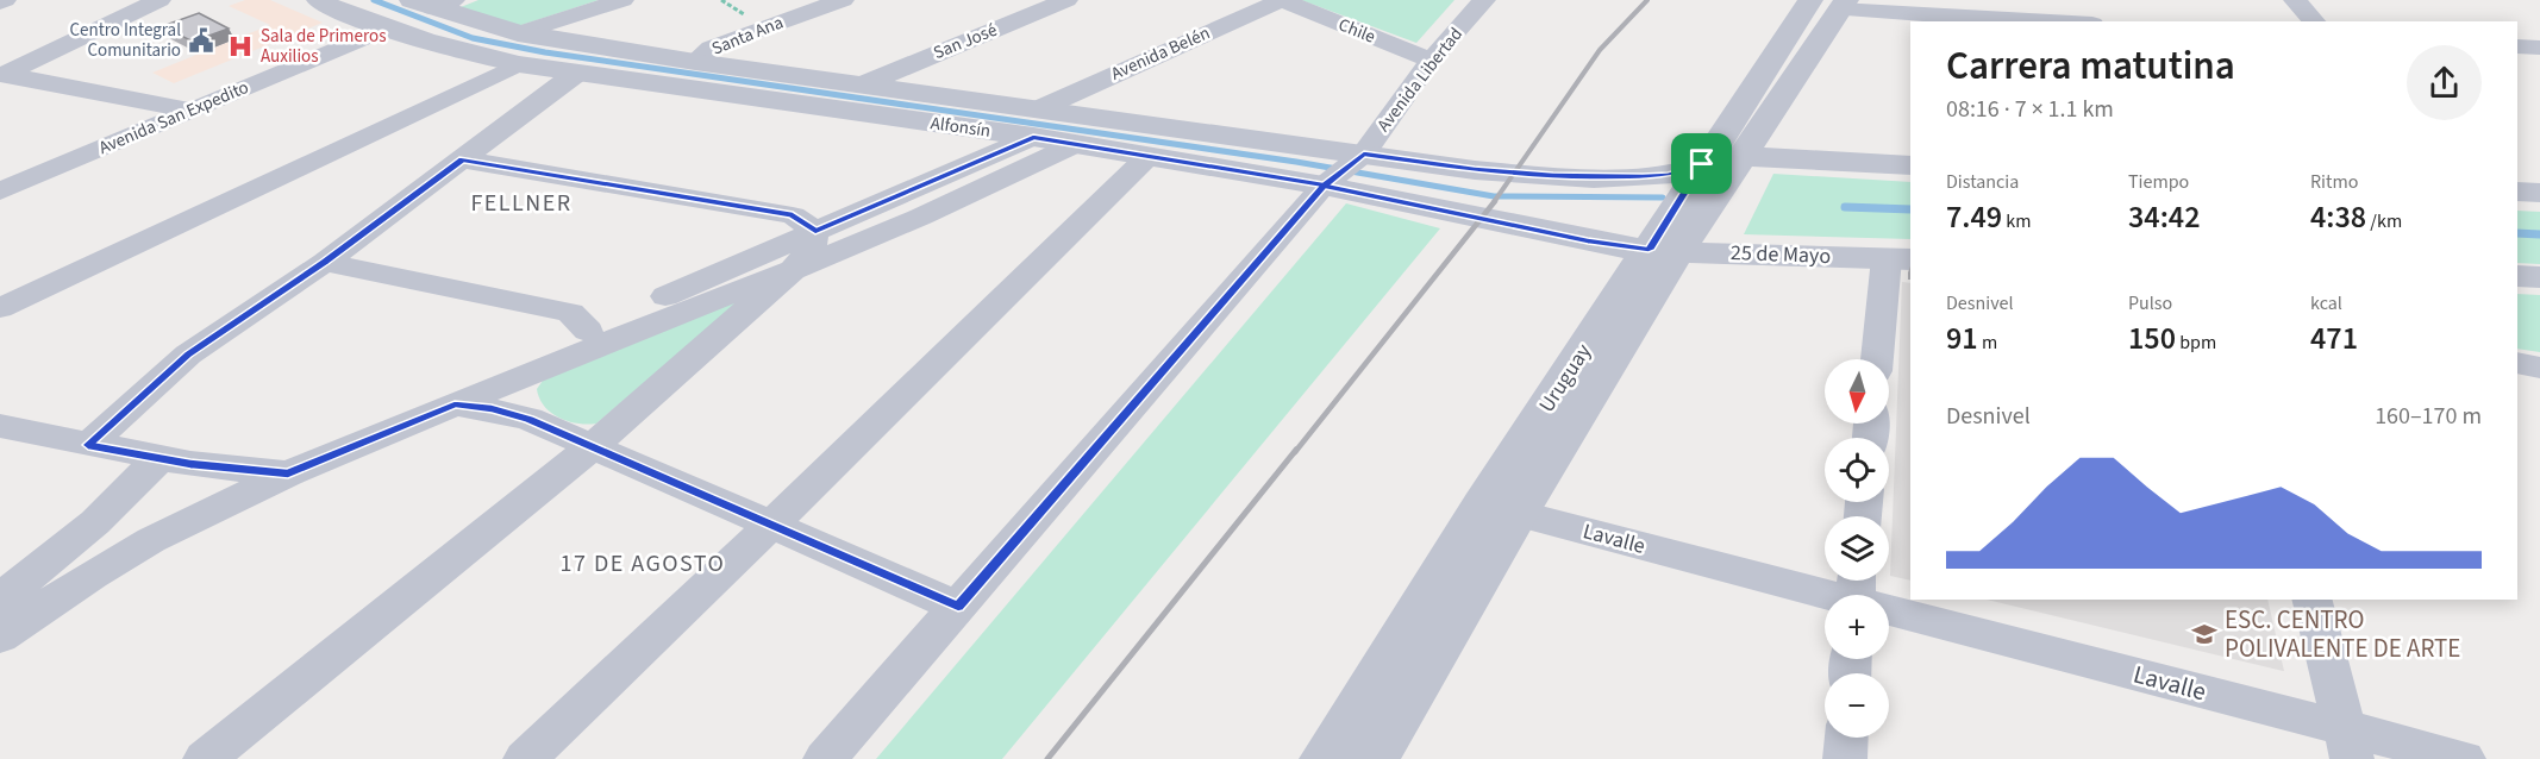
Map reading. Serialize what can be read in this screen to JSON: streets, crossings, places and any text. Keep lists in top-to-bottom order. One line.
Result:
{"streets":{"street":["Chile","Santa Ana","San José","Avenida Belén","Avenida Libertad","Avenida San Expedito","Alfonsín","25 de Mayo","Uruguay","Lavalle"]},"crossings":[["Chile","Avenida Belén"],["Chile","Avenida Libertad"],["Santa Ana","Alfonsín"],["San José","Alfonsín"],["Avenida Belén","Alfonsín"],["Avenida Libertad","Alfonsín"],["Avenida San Expedito","Alfonsín"],["Alfonsín","25 de Mayo"],["Alfonsín","Uruguay"],["25 de Mayo","Uruguay"],["Uruguay","Lavalle"]],"districts":["FELLNER","17 DE AGOSTO"],"places":{"public building":["Centro Integral Comunitario"],"hospital":["Sala de Primeros Auxilios"],"school or university":["ESC. CENTRO POLIVALENTE DE ARTE"]},"north":"bottom","page":{"heading":["Carrera matutina","08:16 · 7 × 1.1 km"],"stats":[["Distancia","7.49 km"],["Tiempo","34:42"],["Ritmo","4:38 /km"],["Desnivel","91 m"],["Pulso","150 bpm"],["kcal","471"]],"map_buttons":["+","−"],"chart":["Desnivel","160–170 m"]}}
